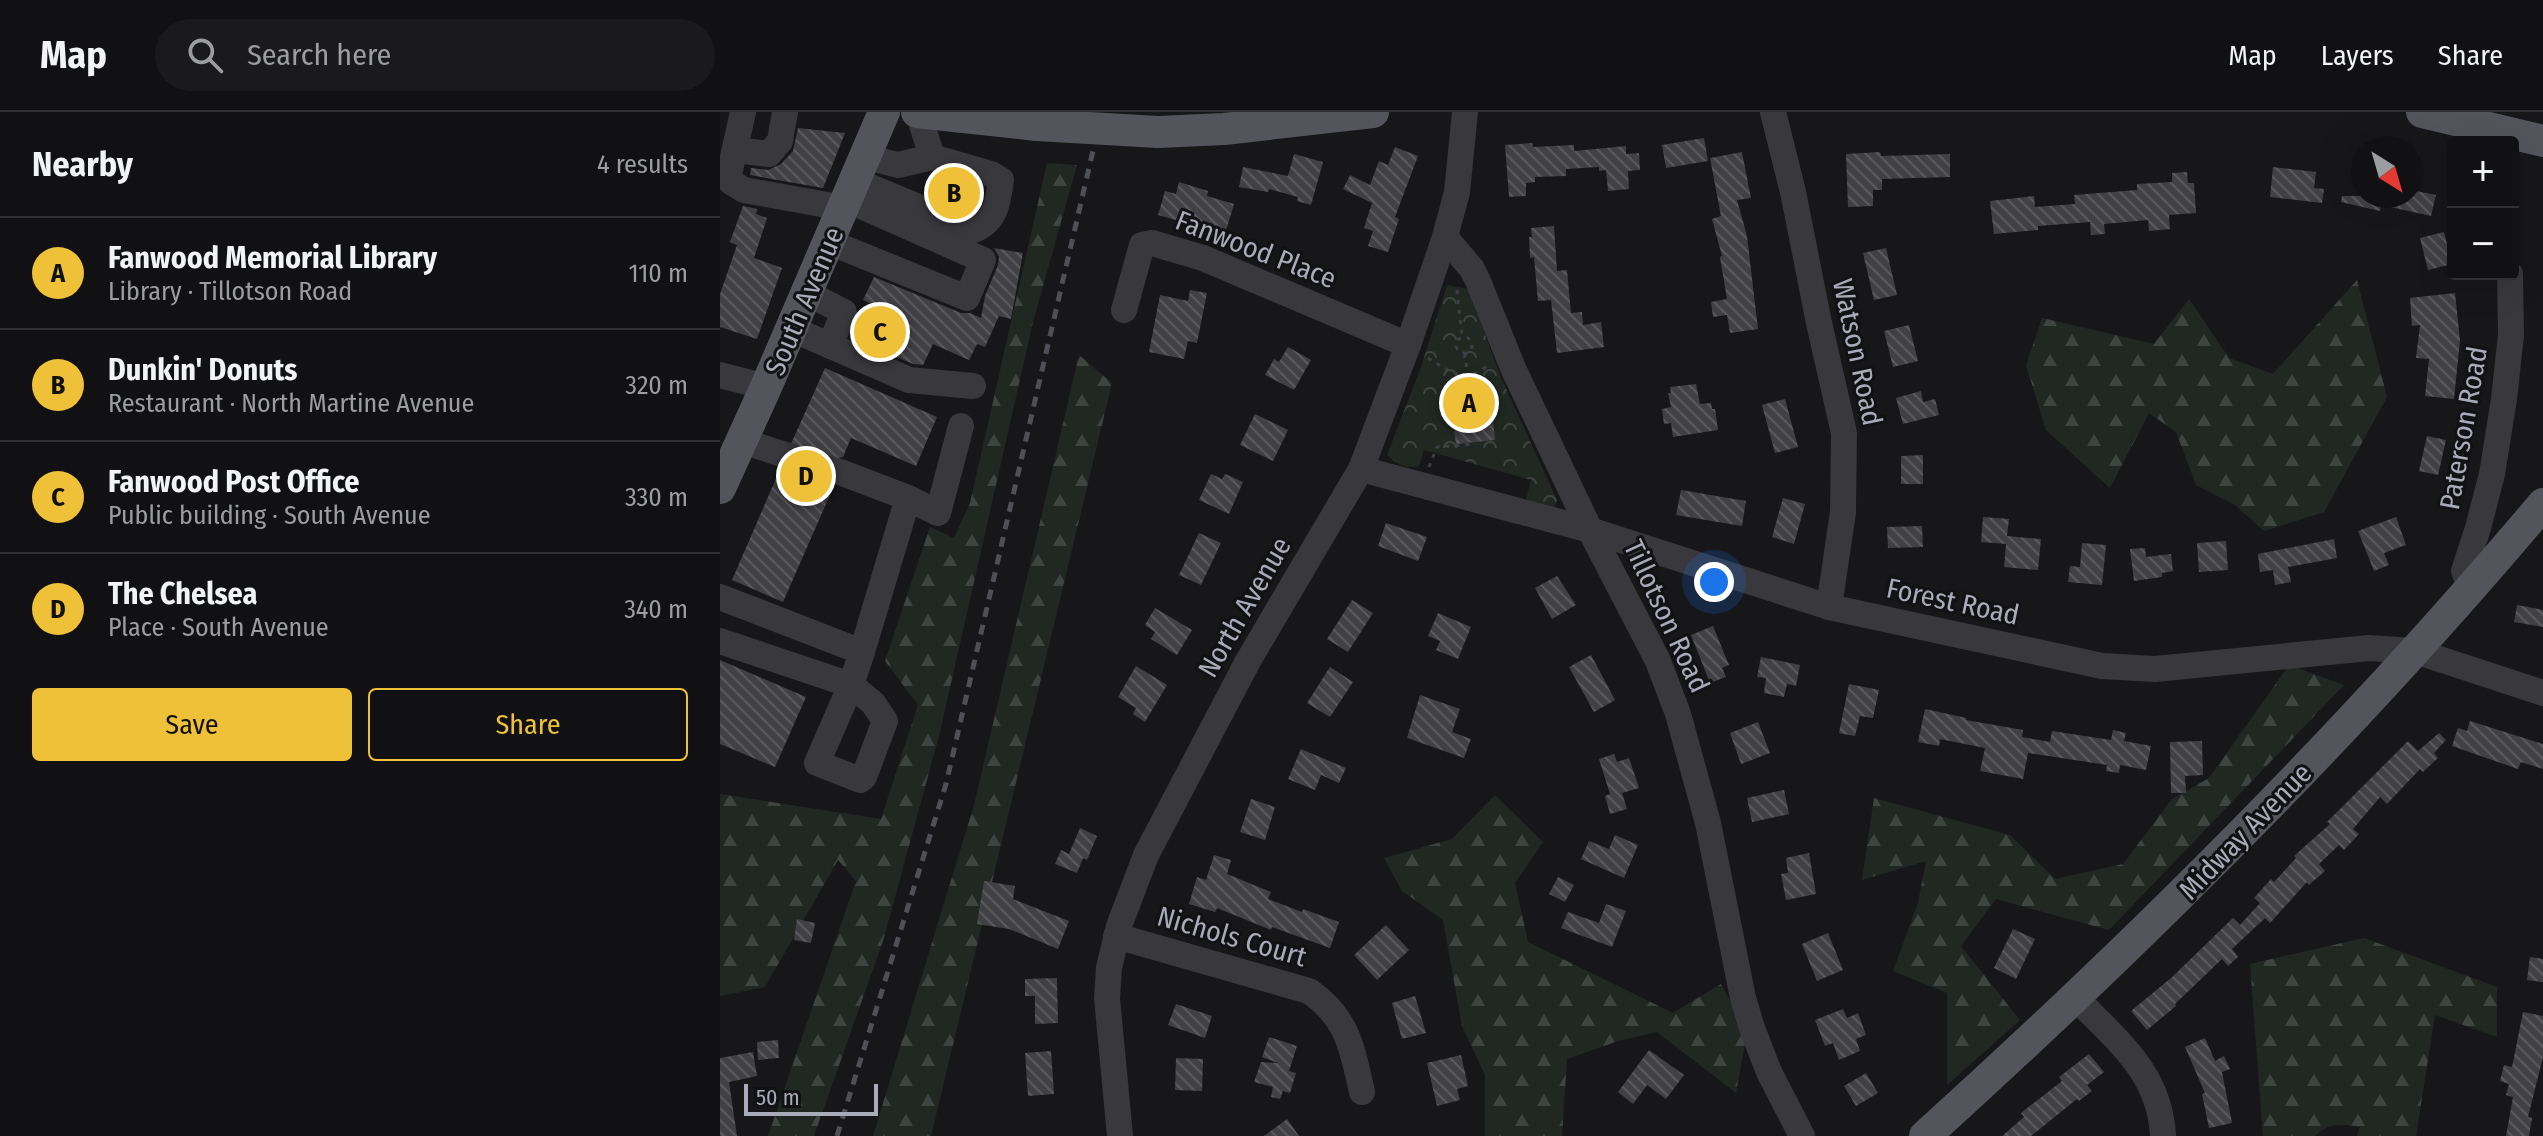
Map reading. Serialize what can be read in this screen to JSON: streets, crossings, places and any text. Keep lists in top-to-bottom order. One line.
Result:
{"streets":{"main road":["South Avenue","Midway Avenue"],"street":["Fanwood Place","Watson Road","Paterson Road","Forest Road","North Avenue","Tillotson Road","Nichols Court"]},"crossings":[["Fanwood Place","North Avenue"],["Watson Road","Forest Road"],["Paterson Road","Midway Avenue"],["Forest Road","North Avenue"],["Forest Road","Tillotson Road"],["Forest Road","Midway Avenue"],["North Avenue","Tillotson Road"],["North Avenue","Nichols Court"]],"scale_bar":"50 m","north":"bottom right","page":{"header":"Map","search":"Search here","nav":["Map","Layers","Share"],"heading":["Nearby","4 results"],"map_buttons":["+","−"],"pins":["B","C","A","D"],"list":[{"mark":"A","name":"Fanwood Memorial Library","note":"Library · Tillotson Road","value":"110 m"},{"mark":"B","name":"Dunkin' Donuts","note":"Restaurant · North Martine Avenue","value":"320 m"},{"mark":"C","name":"Fanwood Post Office","note":"Public building · South Avenue","value":"330 m"},{"mark":"D","name":"The Chelsea","note":"Place · South Avenue","value":"340 m"}],"buttons":["Save","Share"],"scale":"50 m"}}
